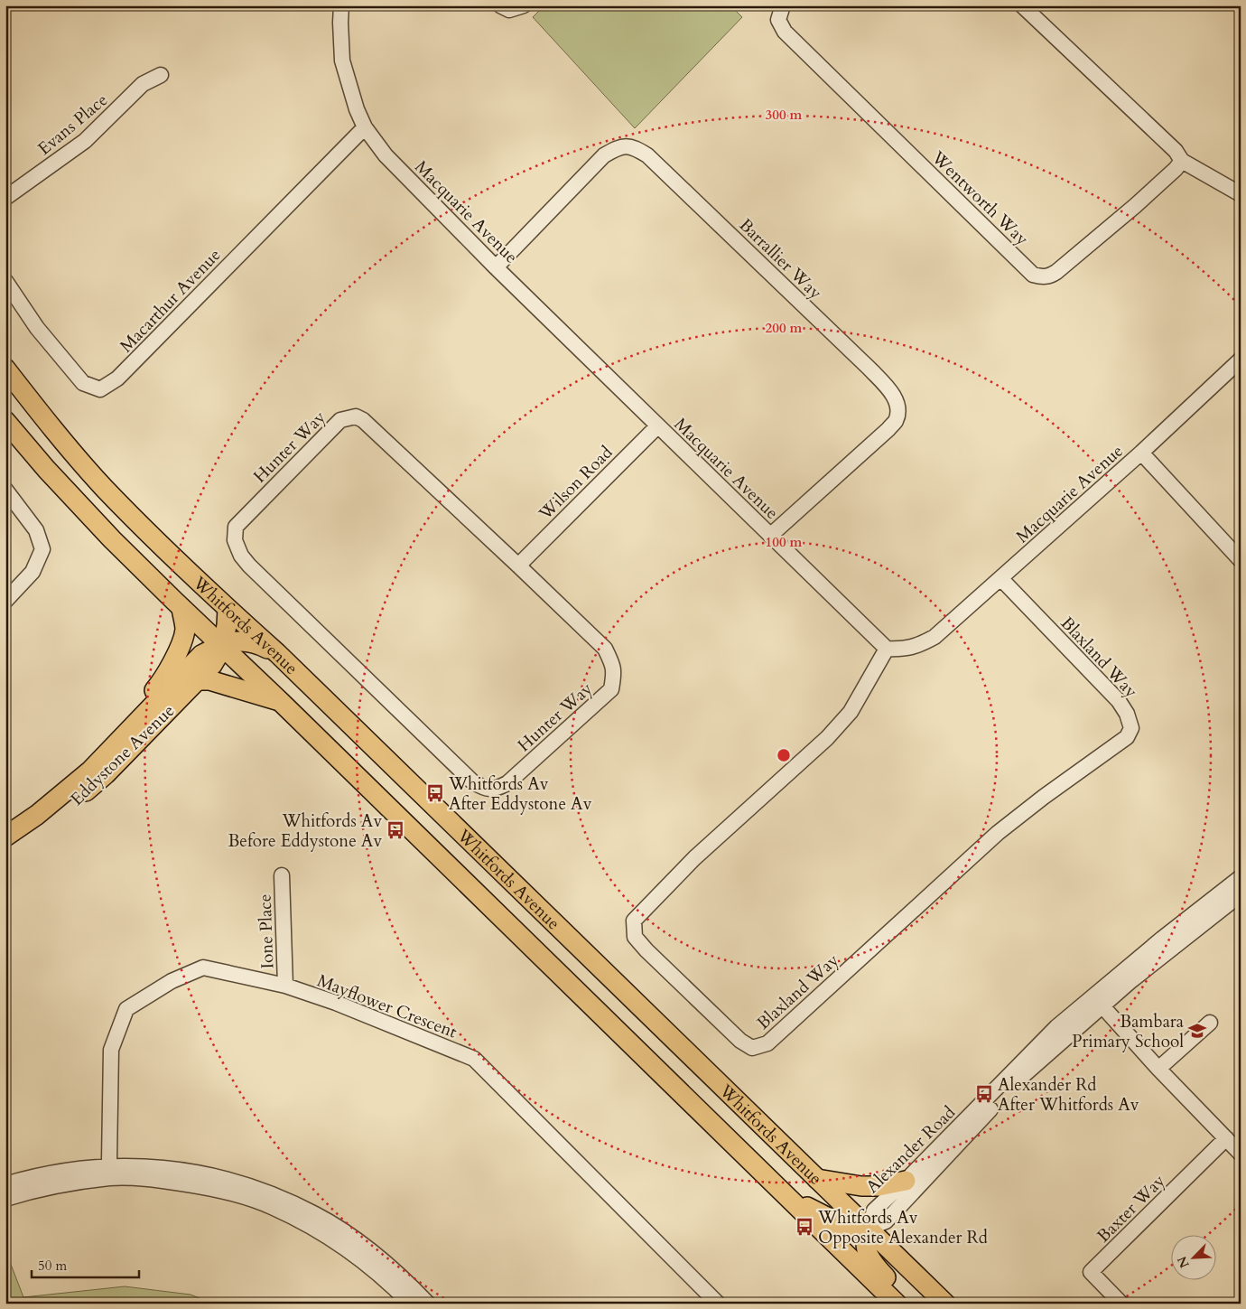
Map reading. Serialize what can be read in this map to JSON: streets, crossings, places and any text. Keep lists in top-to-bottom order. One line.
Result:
{"streets":{"main road":["Whitfords Avenue","Eddystone Avenue"],"street":["Evans Place","Wentworth Way","Macquarie Avenue","Barrallier Way","Macarthur Avenue","Hunter Way","Wilson Road","Blaxland Way","Ione Place","Mayflower Crescent","Alexander Road","Baxter Way"]},"crossings":[["Macquarie Avenue","Barrallier Way"],["Macquarie Avenue","Macarthur Avenue"],["Macquarie Avenue","Wilson Road"],["Macquarie Avenue","Blaxland Way"],["Hunter Way","Wilson Road"],["Whitfords Avenue","Eddystone Avenue"],["Whitfords Avenue","Alexander Road"],["Ione Place","Mayflower Crescent"]],"places":{"bus stop":["Whitfords Av After Eddystone Av","Whitfords Av Before Eddystone Av","Alexander Rd After Whitfords Av","Whitfords Av Opposite Alexander Rd"],"school or university":["Bambara Primary School"]},"scale_bar":"50 m","north":"bottom left","rings":["300 m","200 m","100 m"]}
